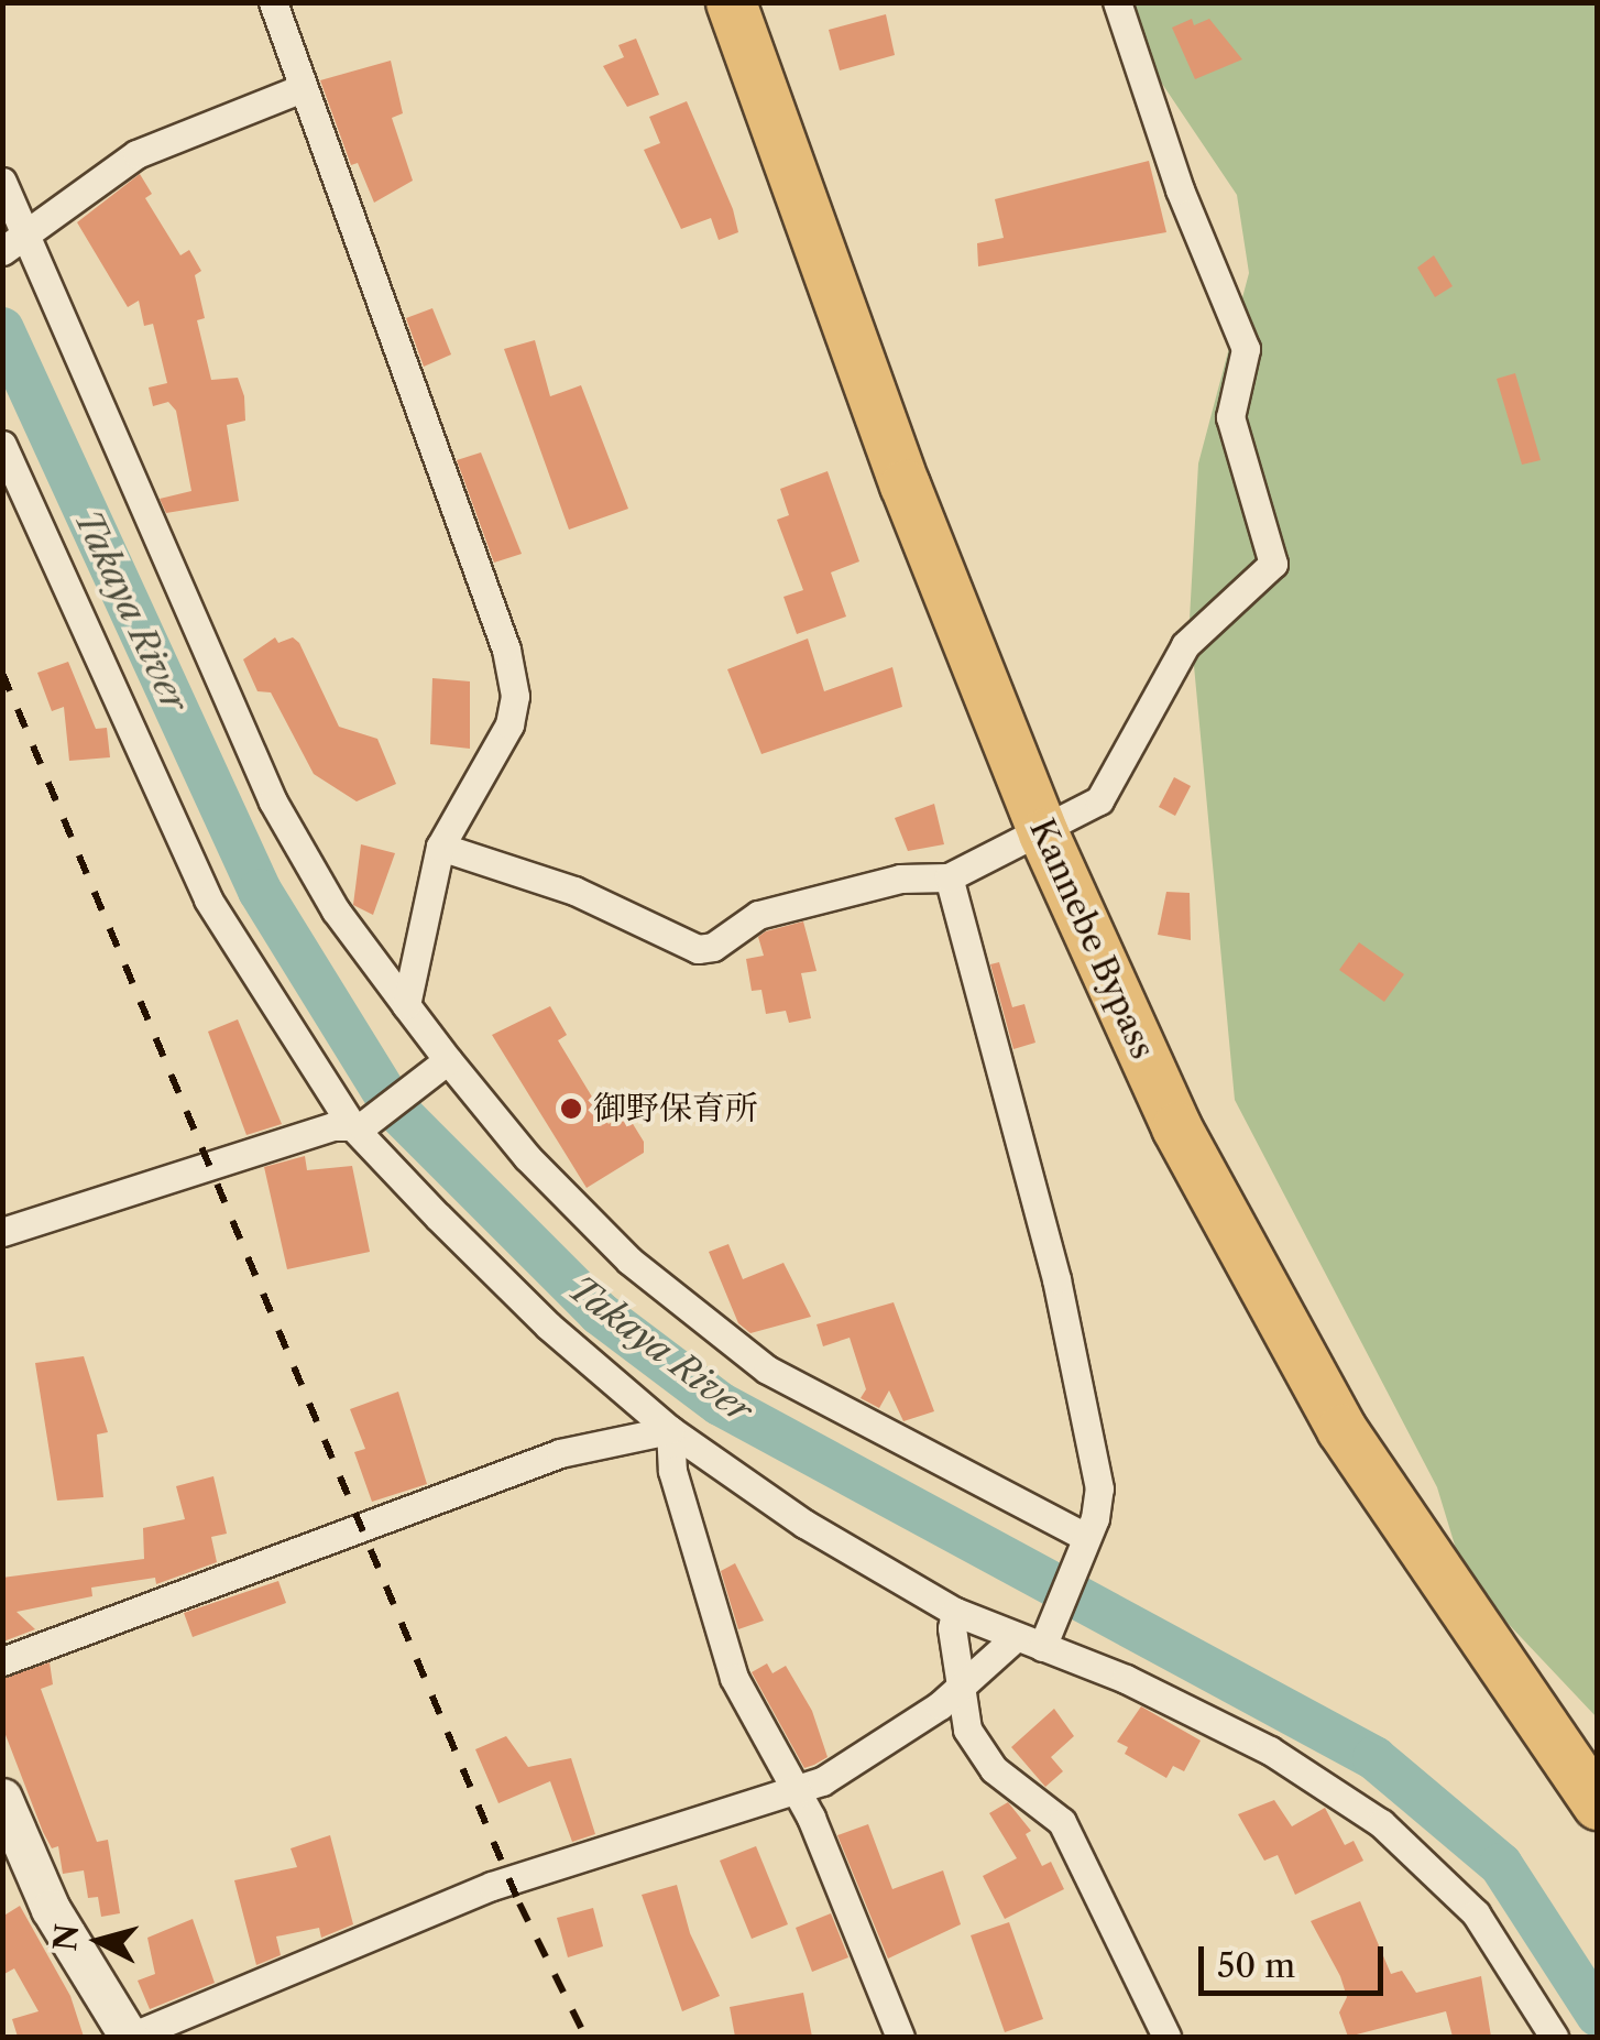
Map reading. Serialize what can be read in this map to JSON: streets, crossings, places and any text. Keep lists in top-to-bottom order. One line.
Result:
{"streets":{"highway":["Kannebe Bypass"]},"water":["Takaya River"],"places":["御野保育所"],"scale_bar":"50 m","north":"left"}
